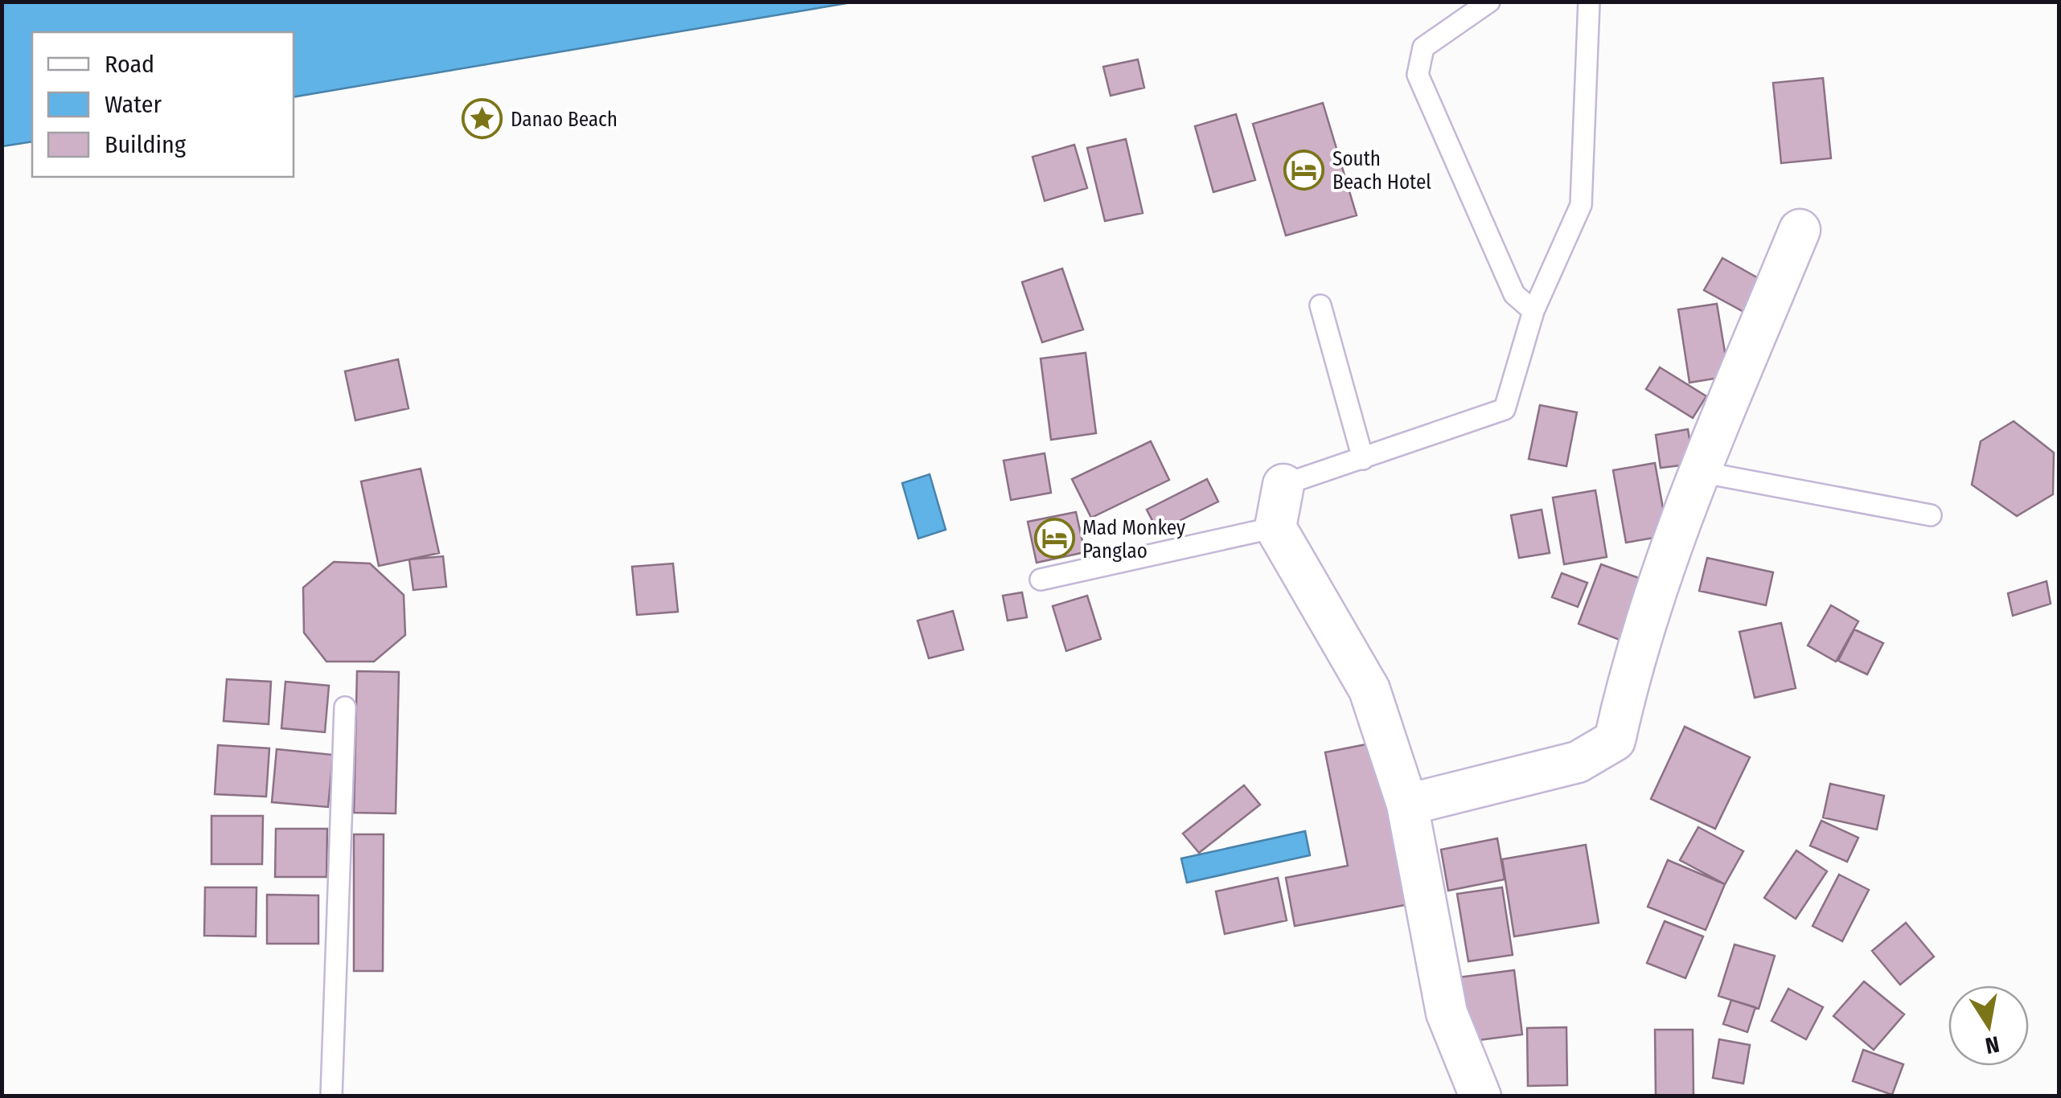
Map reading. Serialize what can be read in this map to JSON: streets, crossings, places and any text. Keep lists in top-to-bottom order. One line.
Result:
{"places":{"place":["Danao Beach"],"hotel":["South Beach Hotel","Mad Monkey Panglao"]},"legend":["Road","Water","Building"],"north":"bottom"}
